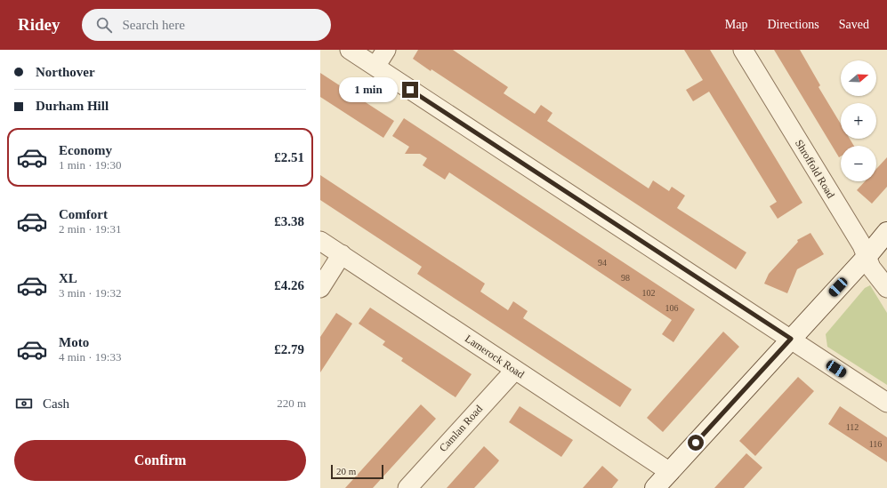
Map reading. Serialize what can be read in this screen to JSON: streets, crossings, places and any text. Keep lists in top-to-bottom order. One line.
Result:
{"streets":{"street":["Shroffold Road","Lamerock Road","Camlan Road"]},"crossings":[["Lamerock Road","Camlan Road"]],"house_numbers":["94","98","102","106","112","116"],"scale_bar":"20 m","north":"right","page":{"header":"Ridey","search":"Search here","nav":["Map","Directions","Saved"],"banner":["Northover","Durham Hill"],"map_buttons":["+","−"],"bubble":"1 min","list":[{"name":"Economy","note":"1 min · 19:30","value":"£2.51"},{"name":"Comfort","note":"2 min · 19:31","value":"£3.38"},{"name":"XL","note":"3 min · 19:32","value":"£4.26"},{"name":"Moto","note":"4 min · 19:33","value":"£2.79"}],"pay":["Cash","220 m"],"buttons":"Confirm","scale":"20 m"}}
